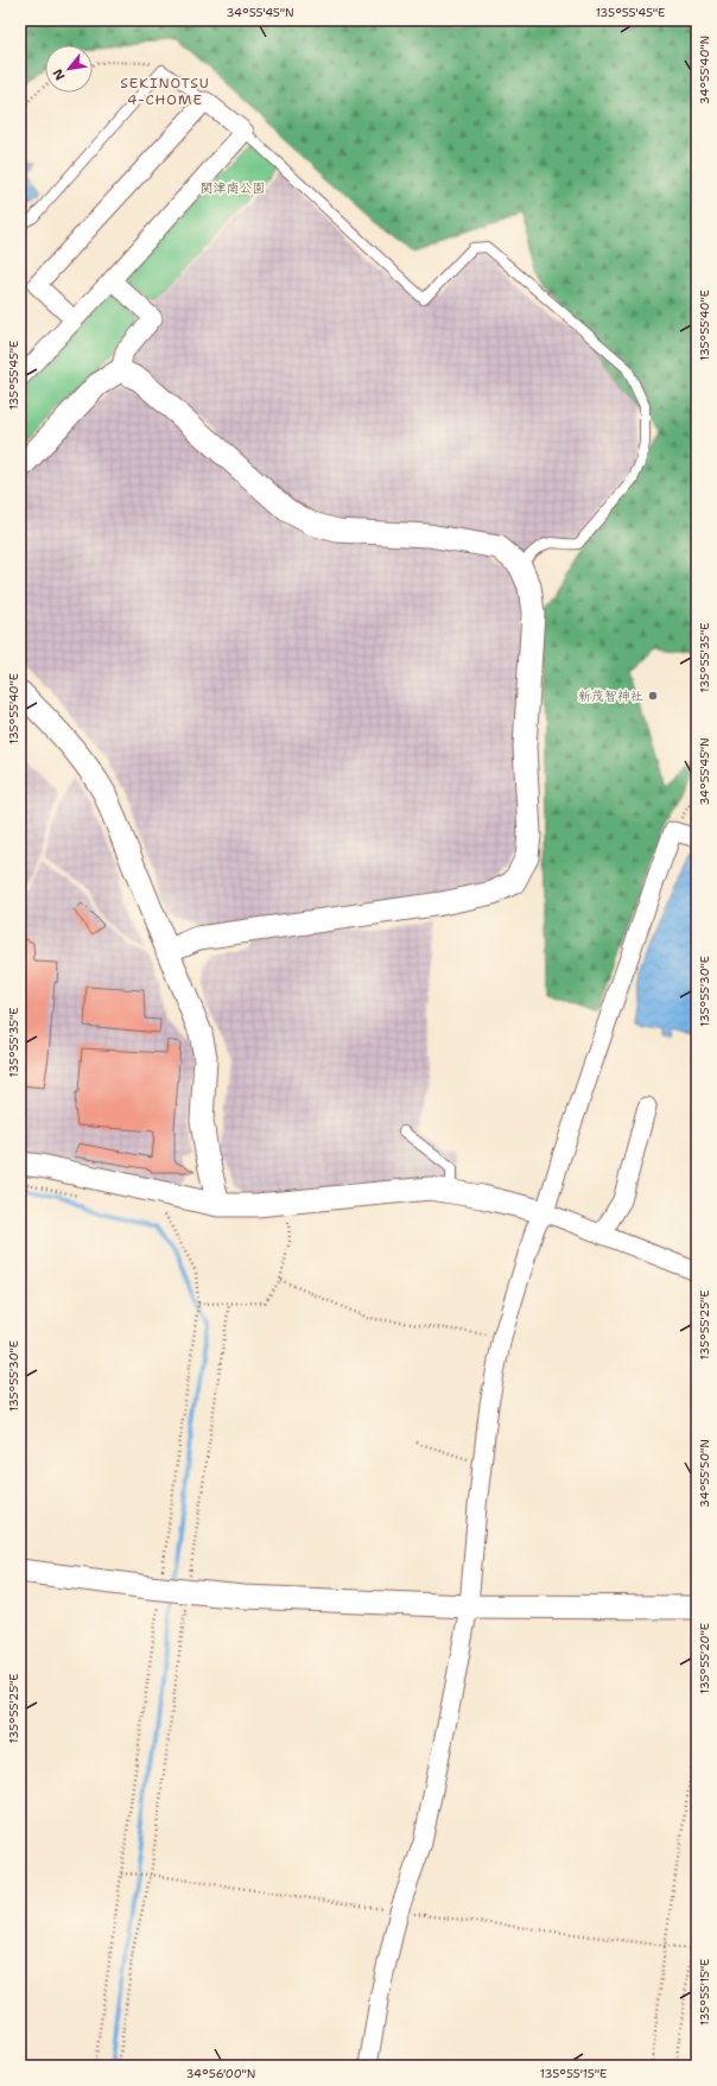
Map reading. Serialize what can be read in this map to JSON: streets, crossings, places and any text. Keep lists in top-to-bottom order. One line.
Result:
{"districts":["SEKINOTSU 4-CHOME"],"parks":["関津南公園"],"places":["新茂智神社"],"north":"bottom left","coordinates":["34°55'45\"N","135°55'45\"E","34°55'40\"N","135°55'40\"E","135°55'35\"E","135°55'30\"E","135°55'25\"E","34°55'50\"N","135°55'20\"E","135°55'15\"E","34°56'00\"N"]}
